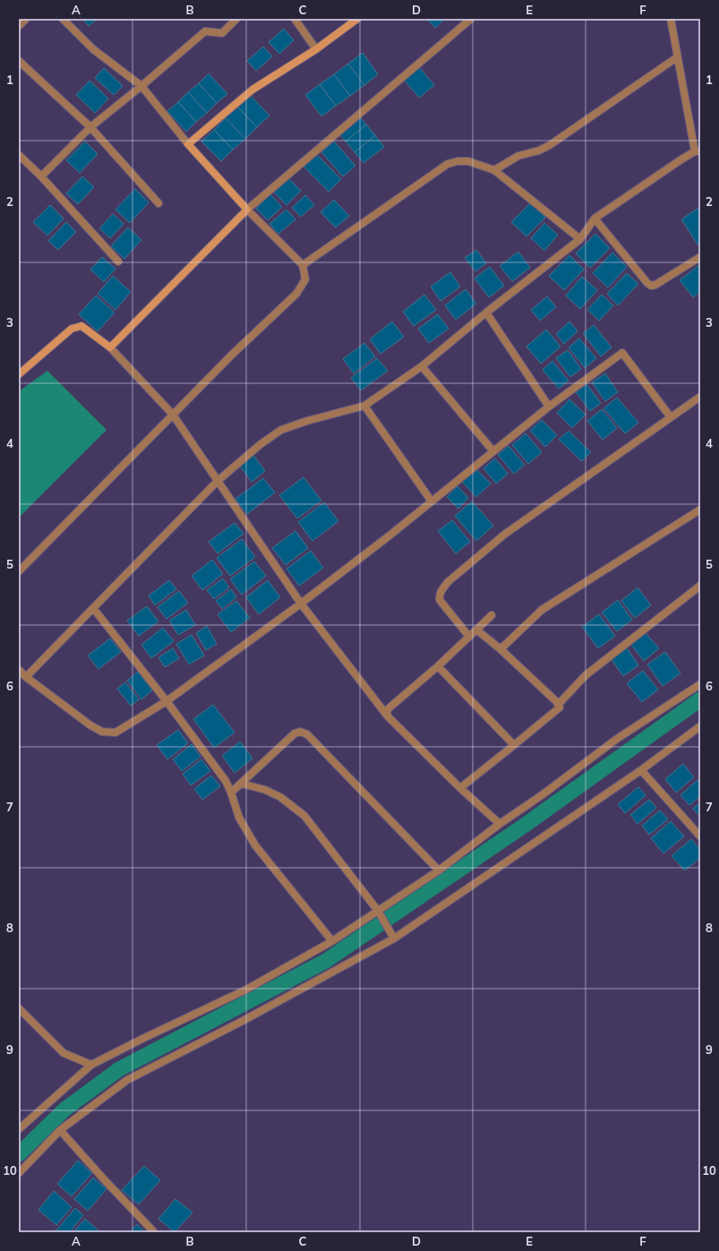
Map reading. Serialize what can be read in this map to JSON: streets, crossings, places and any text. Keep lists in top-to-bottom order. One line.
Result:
{"grid":{"columns":["A","B","C","D","E","F"],"rows":["1","2","3","4","5","6","7","8","9","10"]}}
